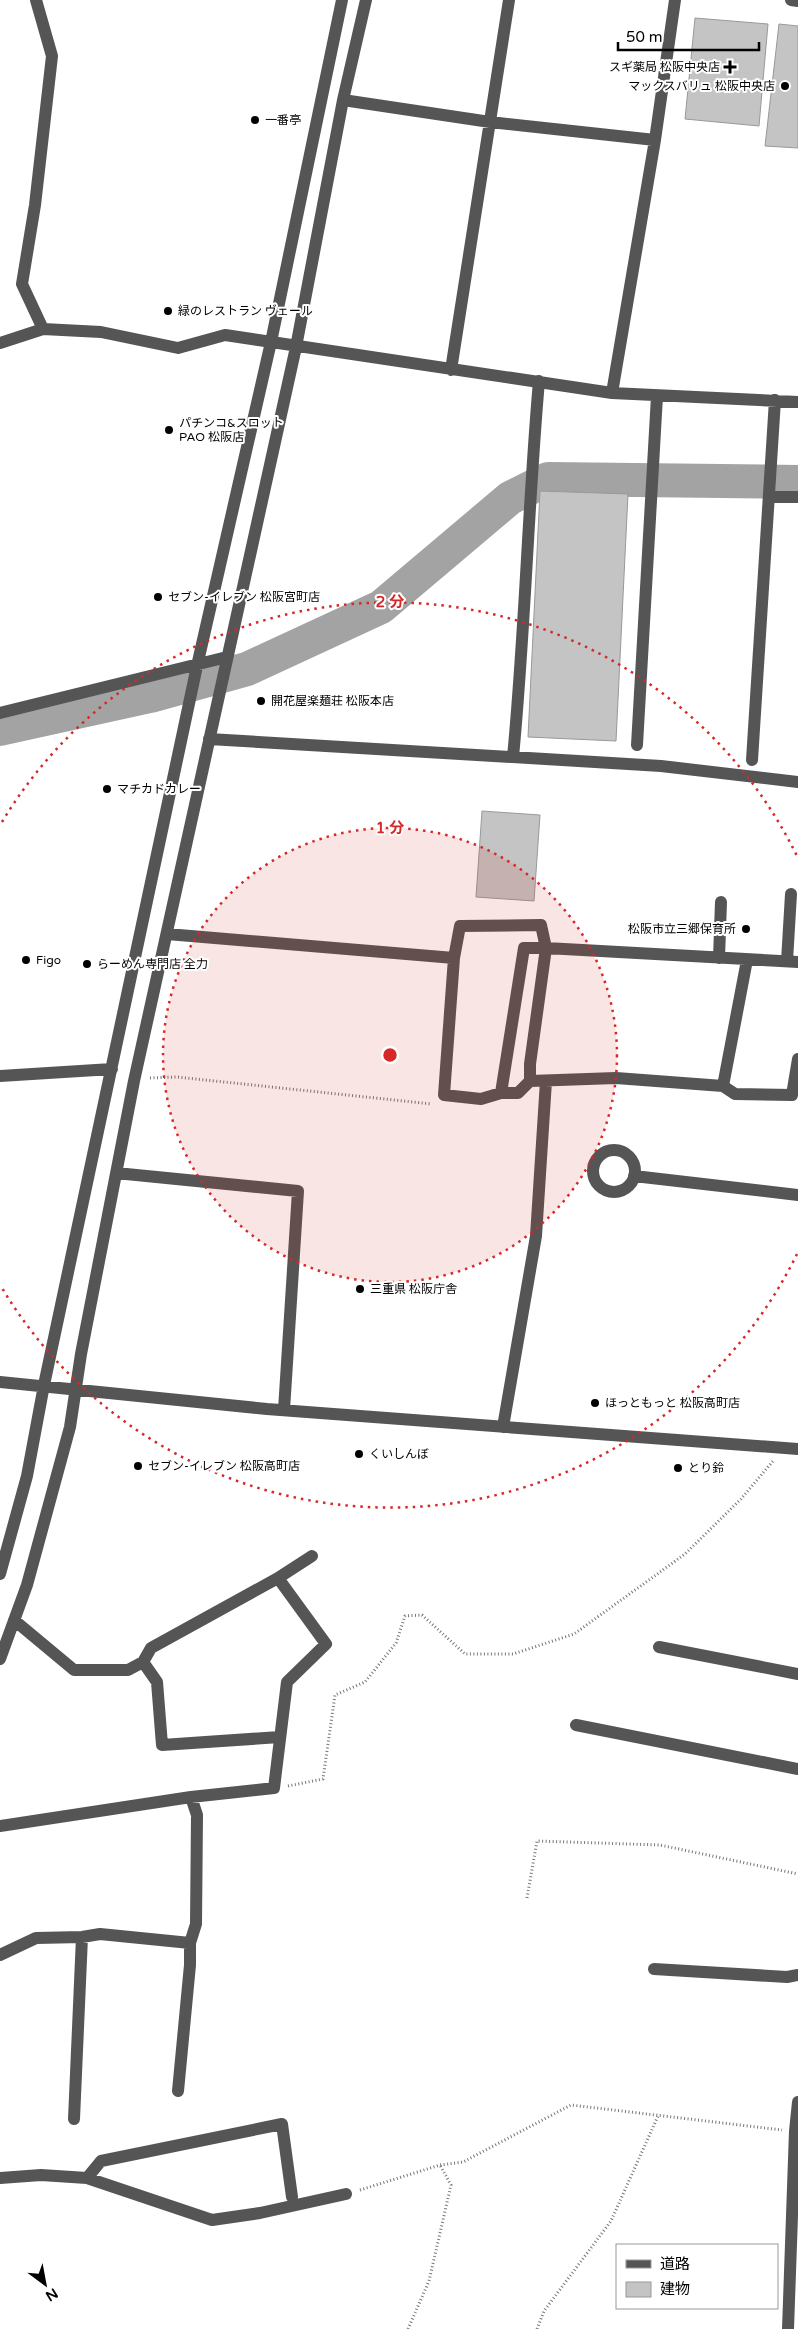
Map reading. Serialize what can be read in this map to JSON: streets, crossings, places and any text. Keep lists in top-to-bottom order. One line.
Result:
{"places":{"health":["スギ薬局 松阪中央店"],"other":["マックスバリュ 松阪中央店","一番亭","緑のレストラン ヴェール","パチンコ&スロット PAO 松阪店","セブン-イレブン 松阪宮町店","開花屋楽麺荘 松阪本店","マチカドカレー","松阪市立三郷保育所","Figo","らーめん専門店 全力","三重県 松阪庁舎","ほっともっと 松阪高町店","くいしんぼ","セブン-イレブン 松阪高町店","とり鈴"]},"legend":["道路","建物"],"scale_bar":"50 m","north":"bottom right","rings":["2 分","1 分"]}
